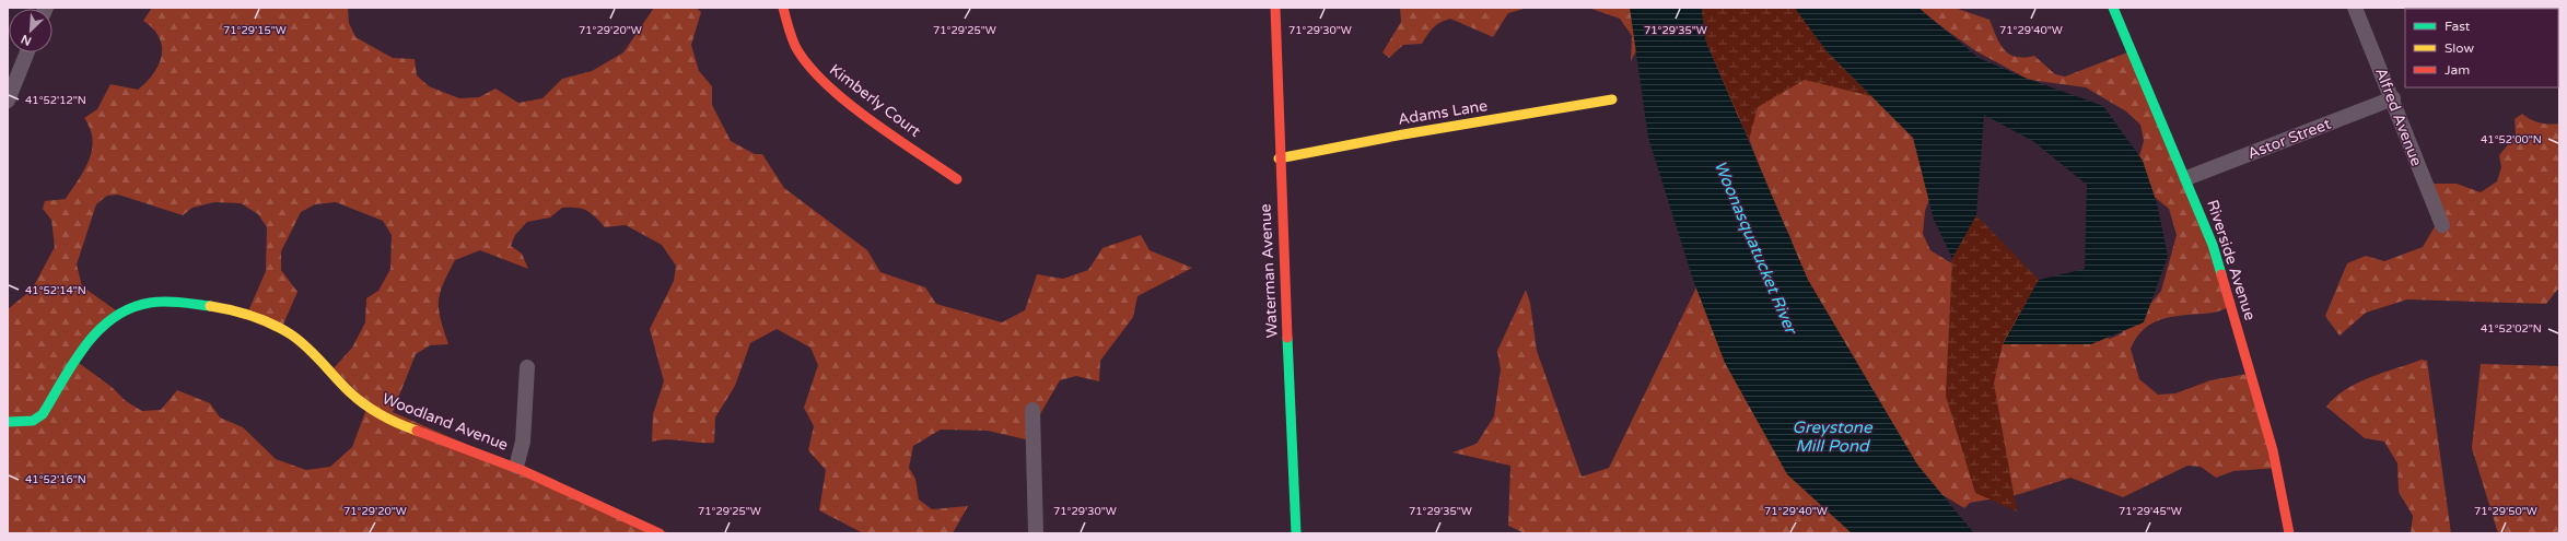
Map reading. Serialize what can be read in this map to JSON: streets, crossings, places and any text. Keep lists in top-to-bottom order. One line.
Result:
{"streets":{"street":["Kimberly Court","Adams Lane","Alfred Avenue","Astor Street","Riverside Avenue","Waterman Avenue","Woodland Avenue"]},"crossings":[["Adams Lane","Waterman Avenue"],["Alfred Avenue","Astor Street"],["Astor Street","Riverside Avenue"]],"water":["Woonasquatucket River","Greystone Mill Pond"],"legend":["Fast","Slow","Jam"],"north":"bottom left","coordinates":["71°29'15\"W","71°29'20\"W","71°29'25\"W","71°29'30\"W","71°29'35\"W","71°29'40\"W","41°52'12\"N","41°52'00\"N","41°52'14\"N","41°52'02\"N","41°52'16\"N","71°29'45\"W","71°29'50\"W"]}
